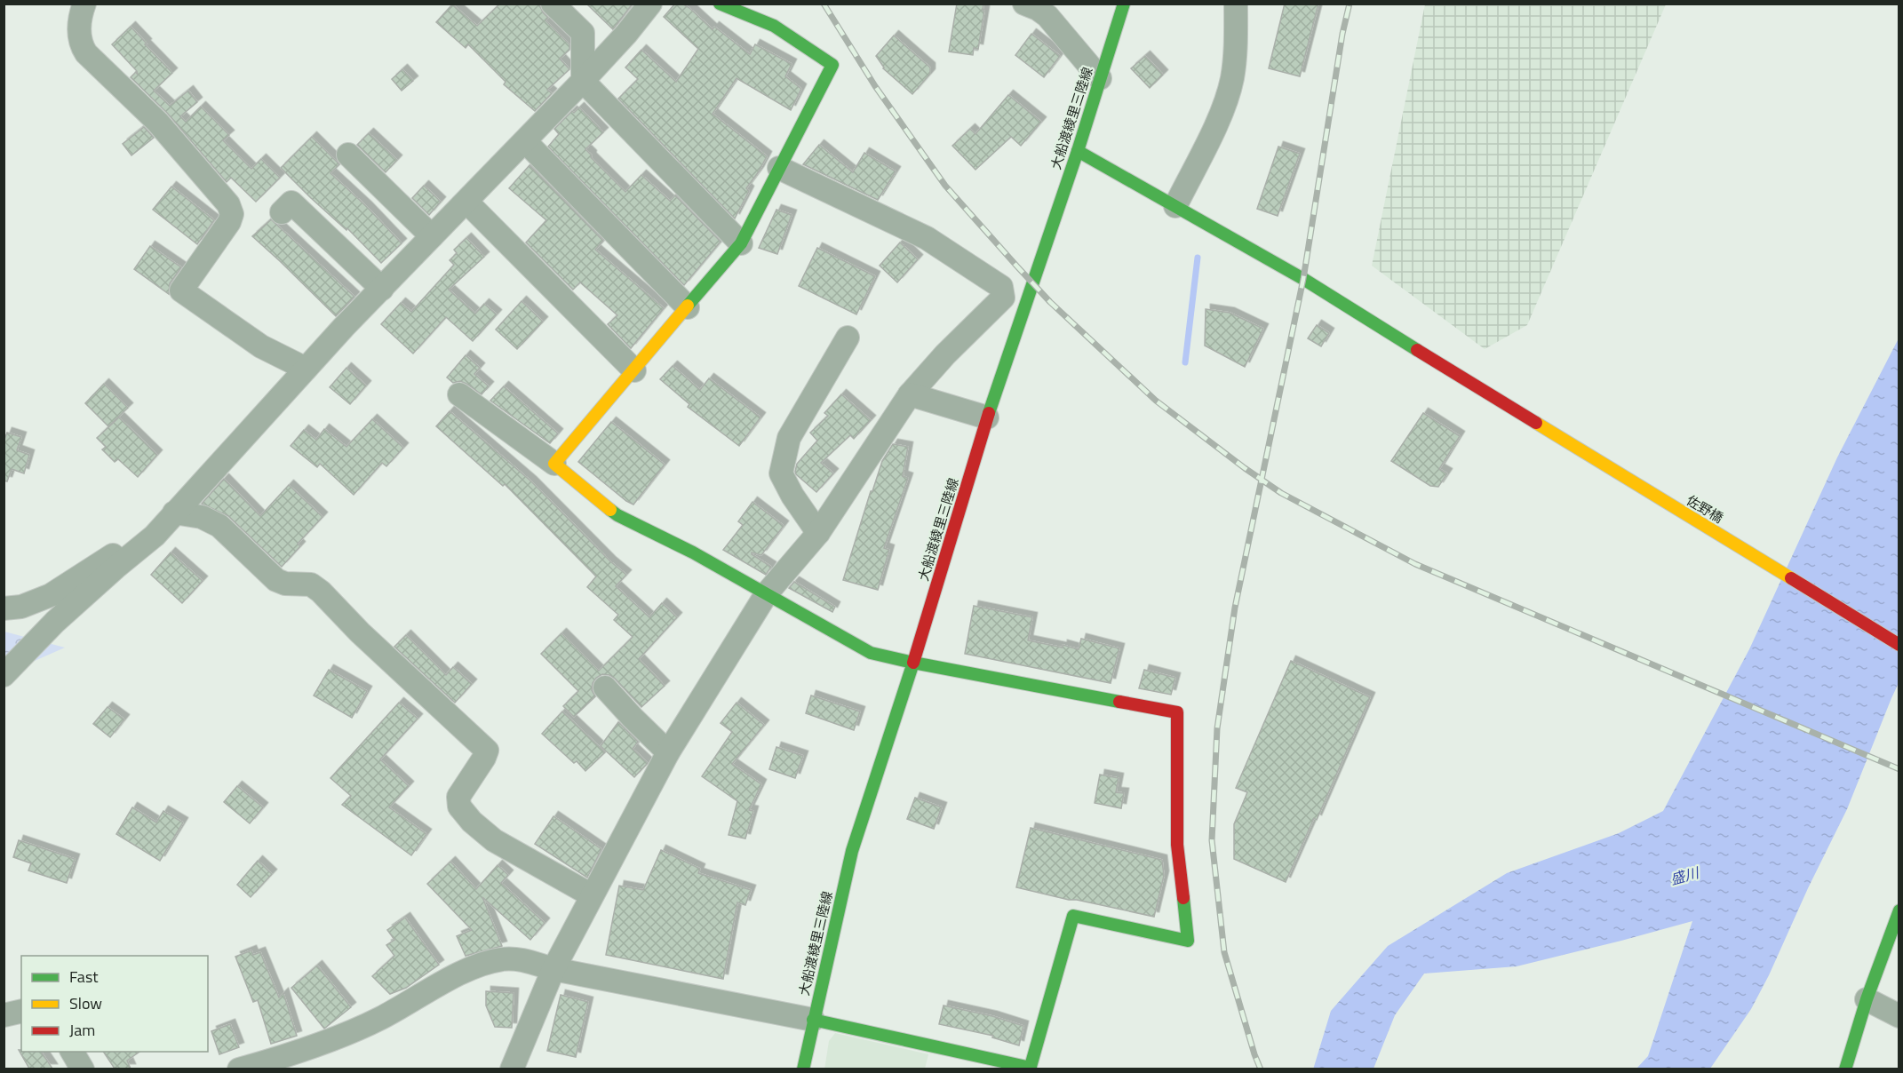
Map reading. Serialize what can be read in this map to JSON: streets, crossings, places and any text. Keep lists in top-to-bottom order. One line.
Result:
{"streets":{"street":["大船渡綾里三陸線","佐野橋"]},"crossings":[["大船渡綾里三陸線","佐野橋"]],"water":["盛川"],"legend":["Fast","Slow","Jam"]}
